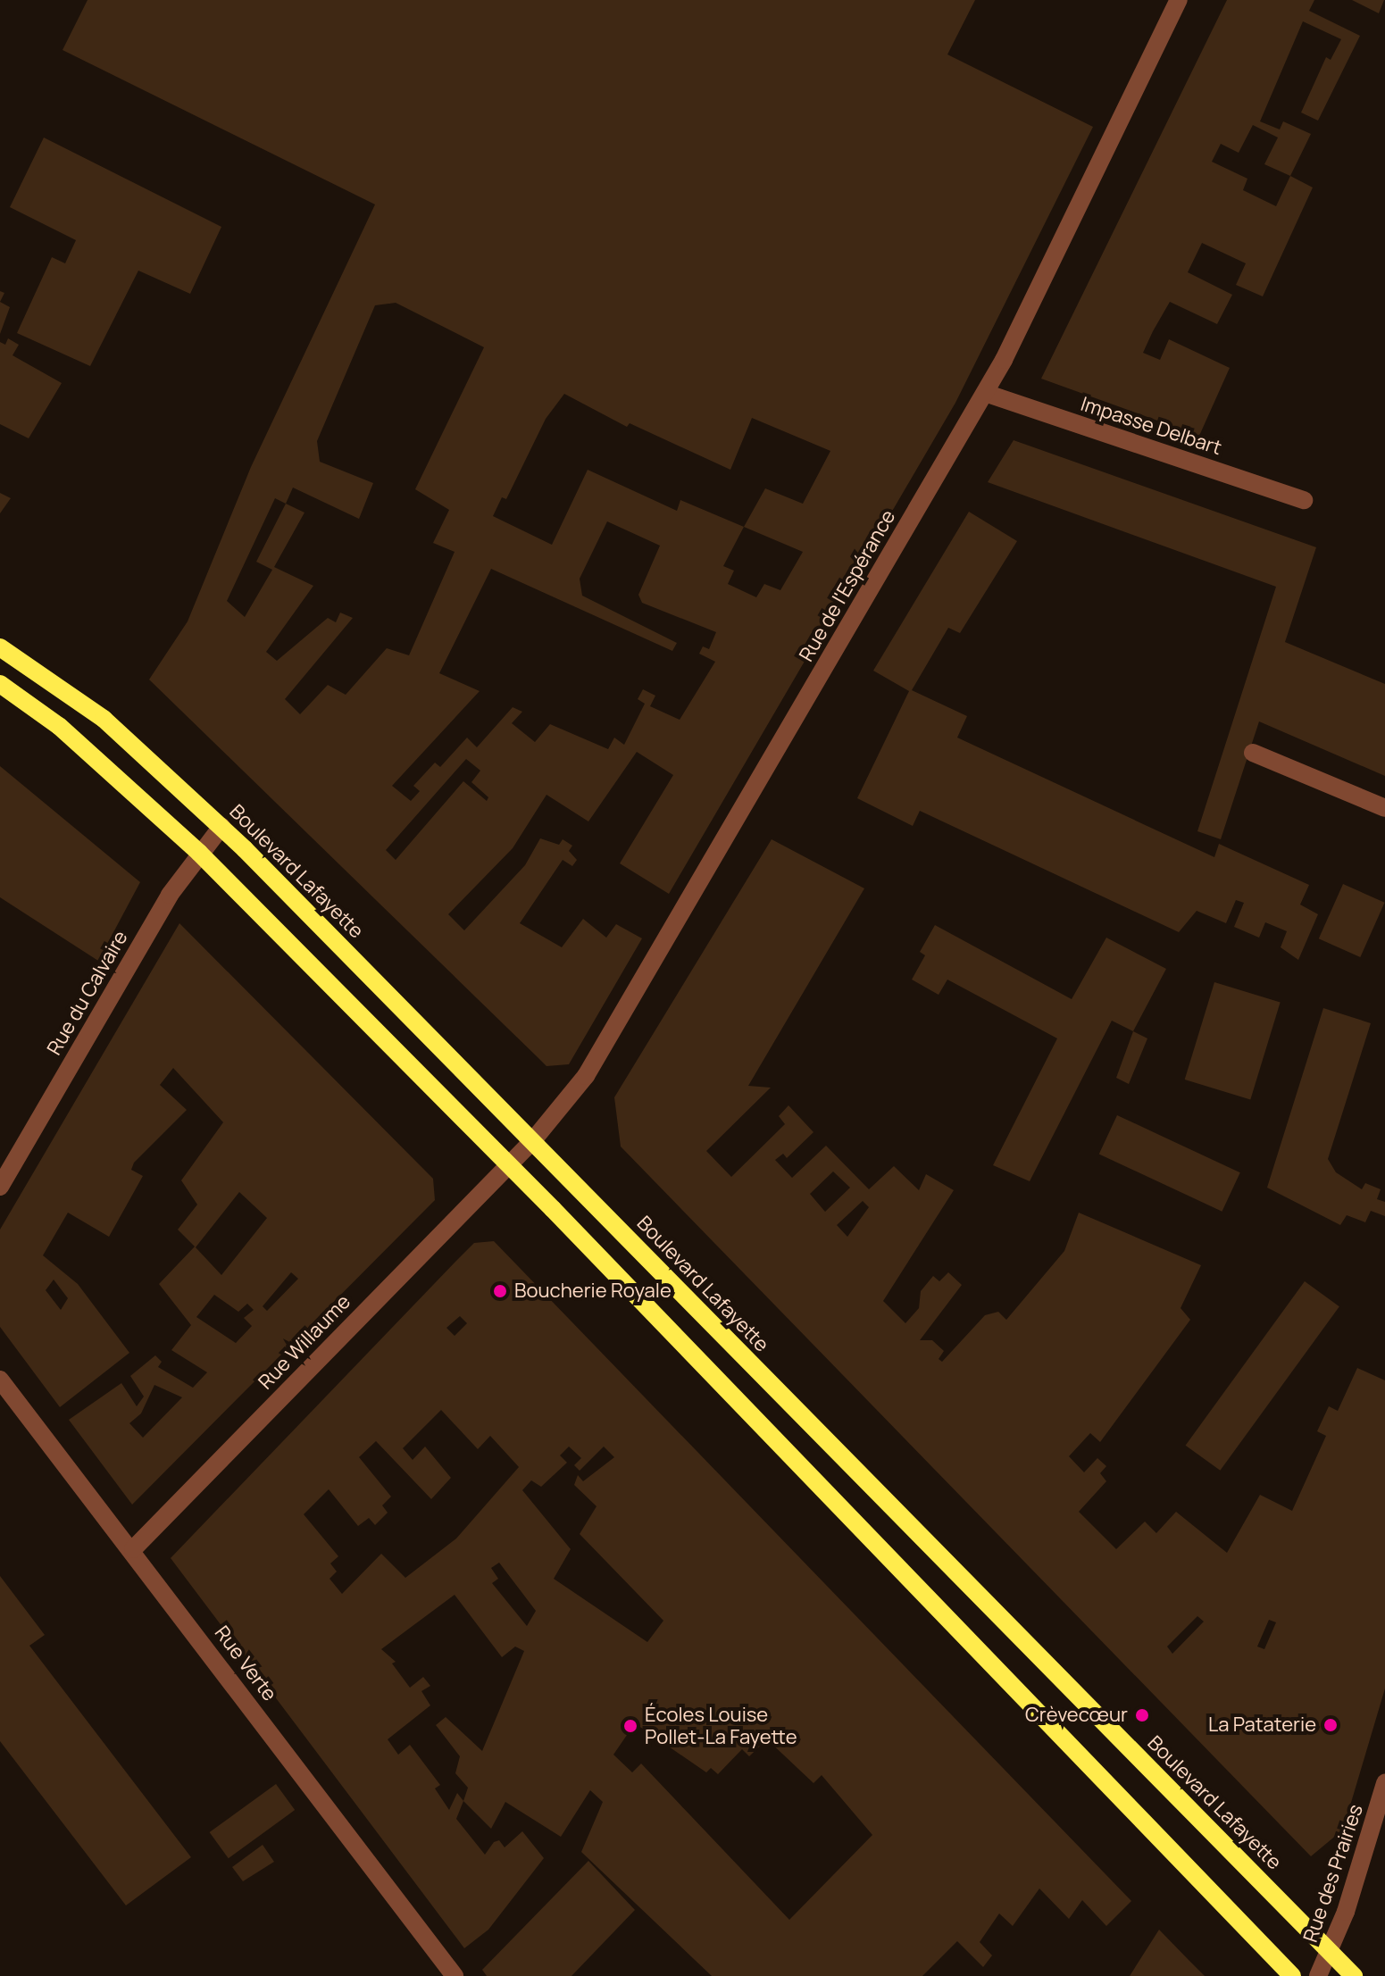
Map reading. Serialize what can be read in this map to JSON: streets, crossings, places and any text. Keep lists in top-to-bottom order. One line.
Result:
{"streets":{"main road":["Boulevard Lafayette"],"street":["Impasse Delbart","Rue de l'Espérance","Rue du Calvaire","Rue Willaume","Rue Verte","Rue des Prairies"]},"crossings":[["Impasse Delbart","Rue de l'Espérance"],["Rue de l'Espérance","Boulevard Lafayette"],["Rue de l'Espérance","Rue Willaume"],["Boulevard Lafayette","Rue du Calvaire"],["Boulevard Lafayette","Rue des Prairies"],["Rue Willaume","Rue Verte"]],"places":["Boucherie Royale","Crèvecœur","La Pataterie","Écoles Louise Pollet-La Fayette"]}
